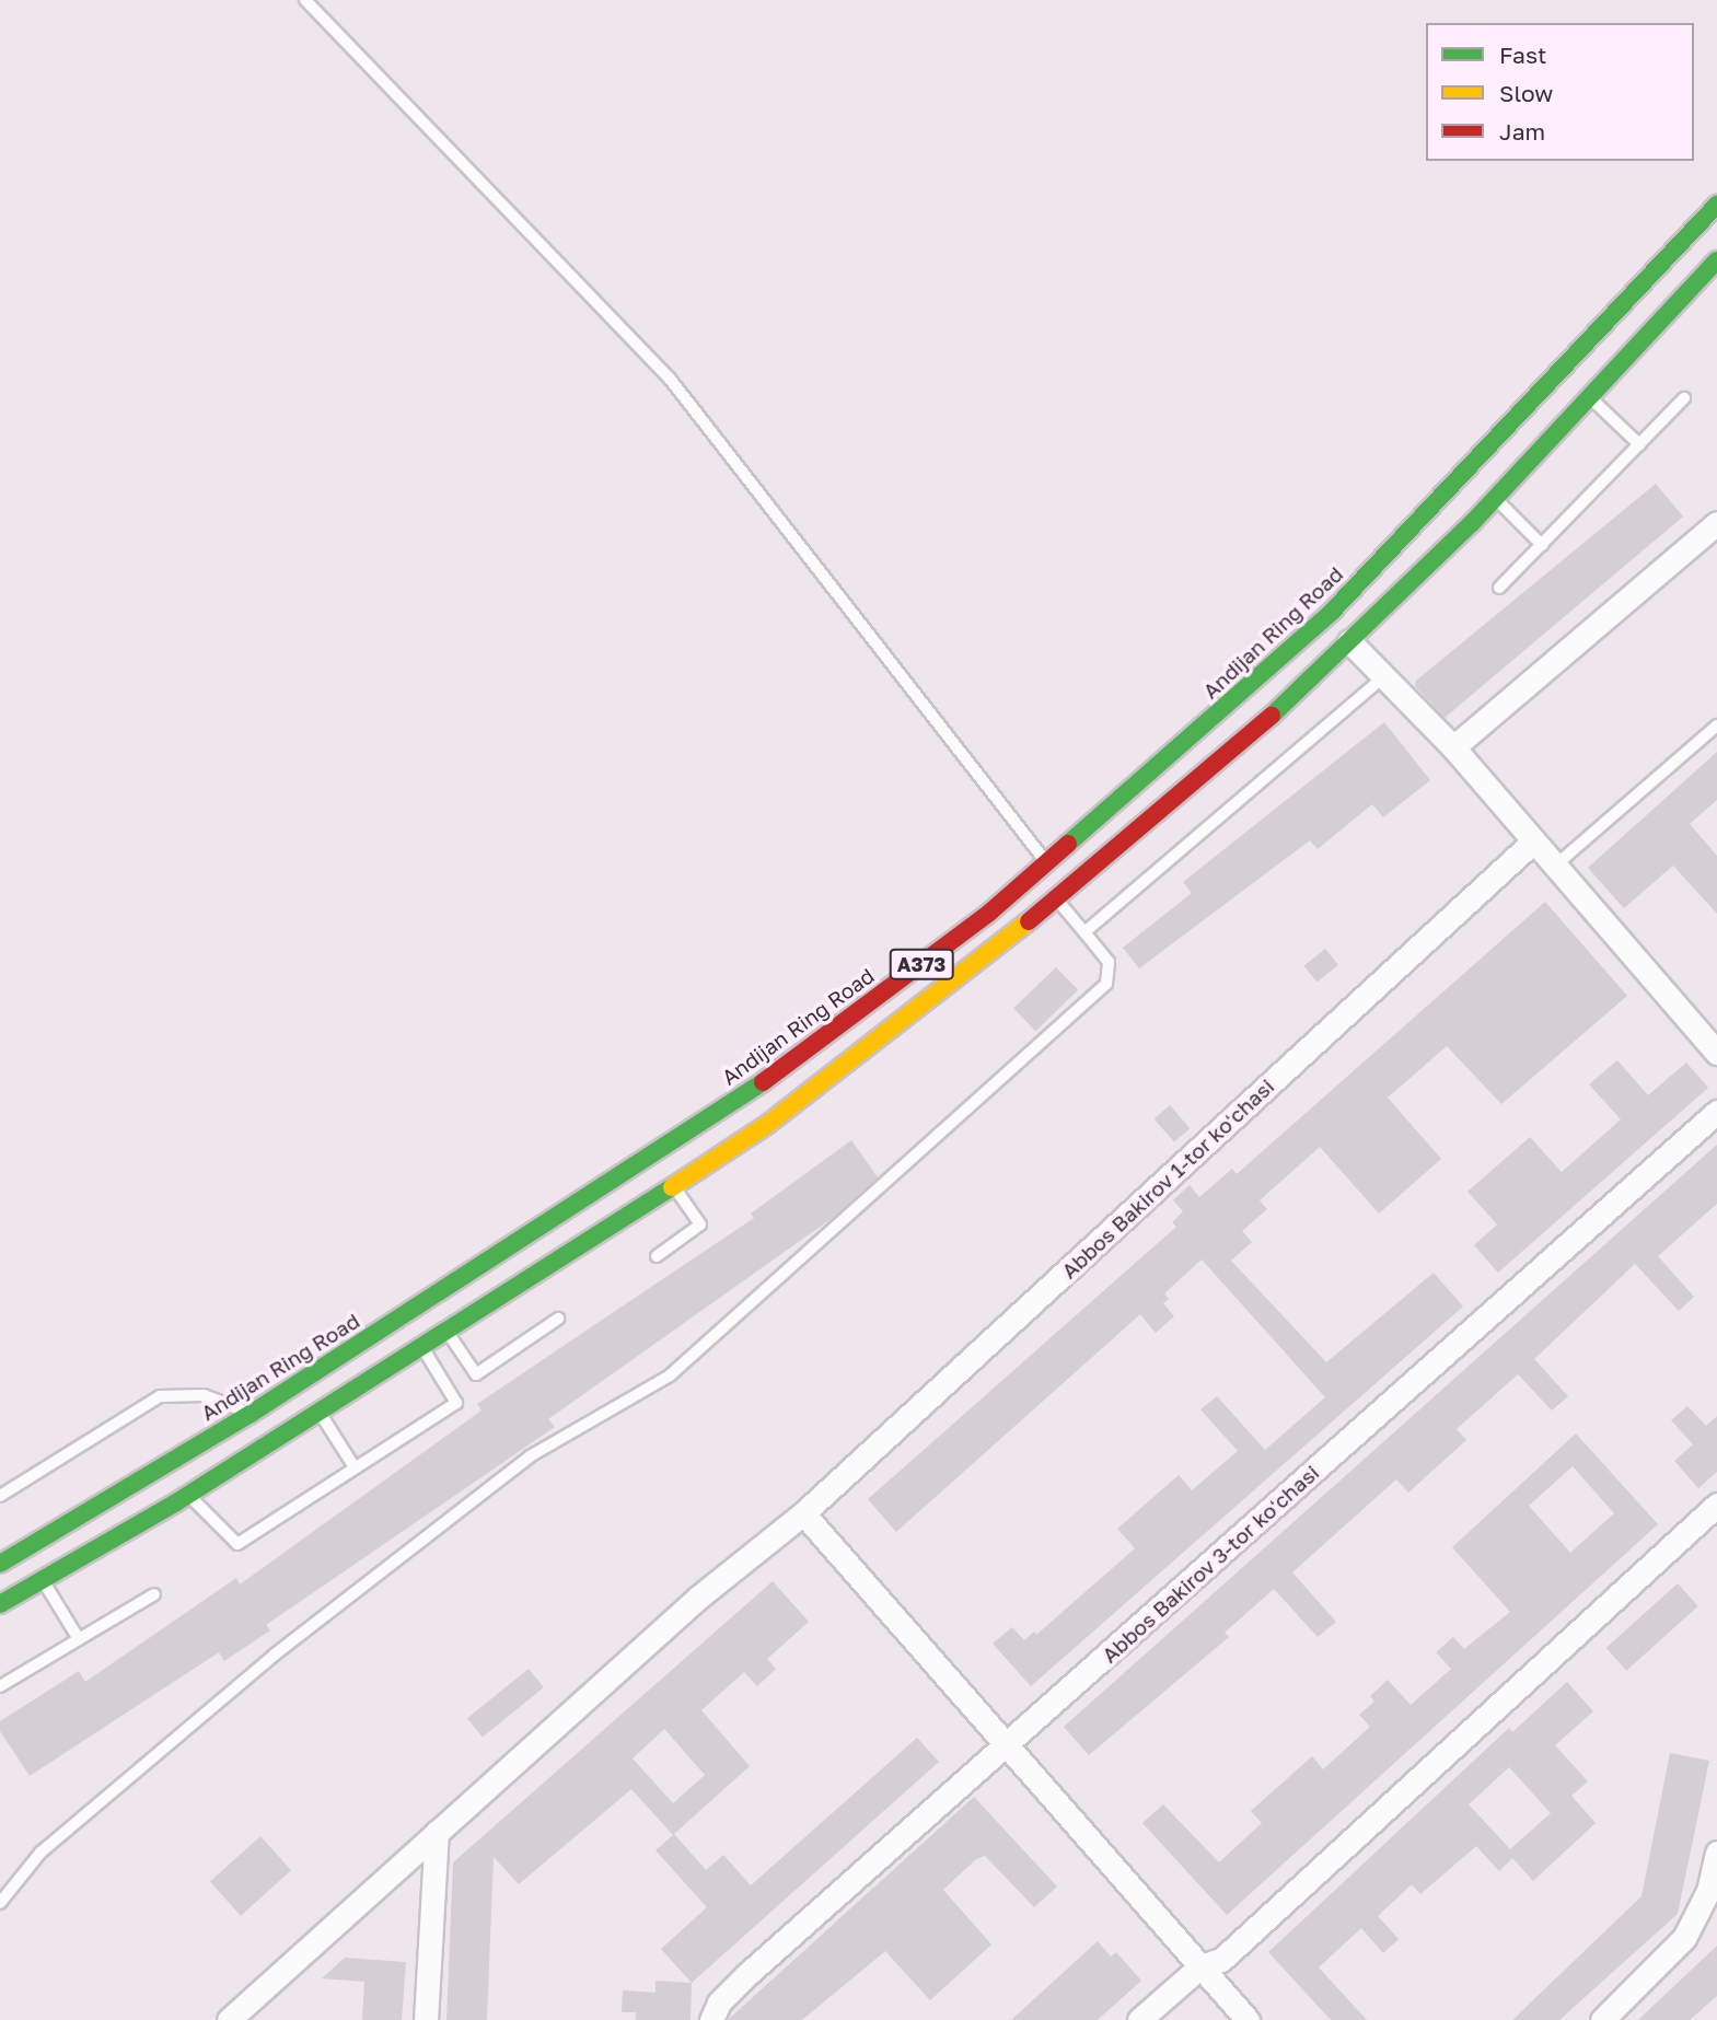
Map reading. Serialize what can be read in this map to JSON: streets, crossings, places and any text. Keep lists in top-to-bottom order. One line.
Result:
{"streets":{"highway":["Andijan Ring Road","A373"],"street":["Abbos Bakirov 1-tor koʻchasi","Abbos Bakirov 3-tor koʻchasi"]},"legend":["Fast","Slow","Jam"]}
